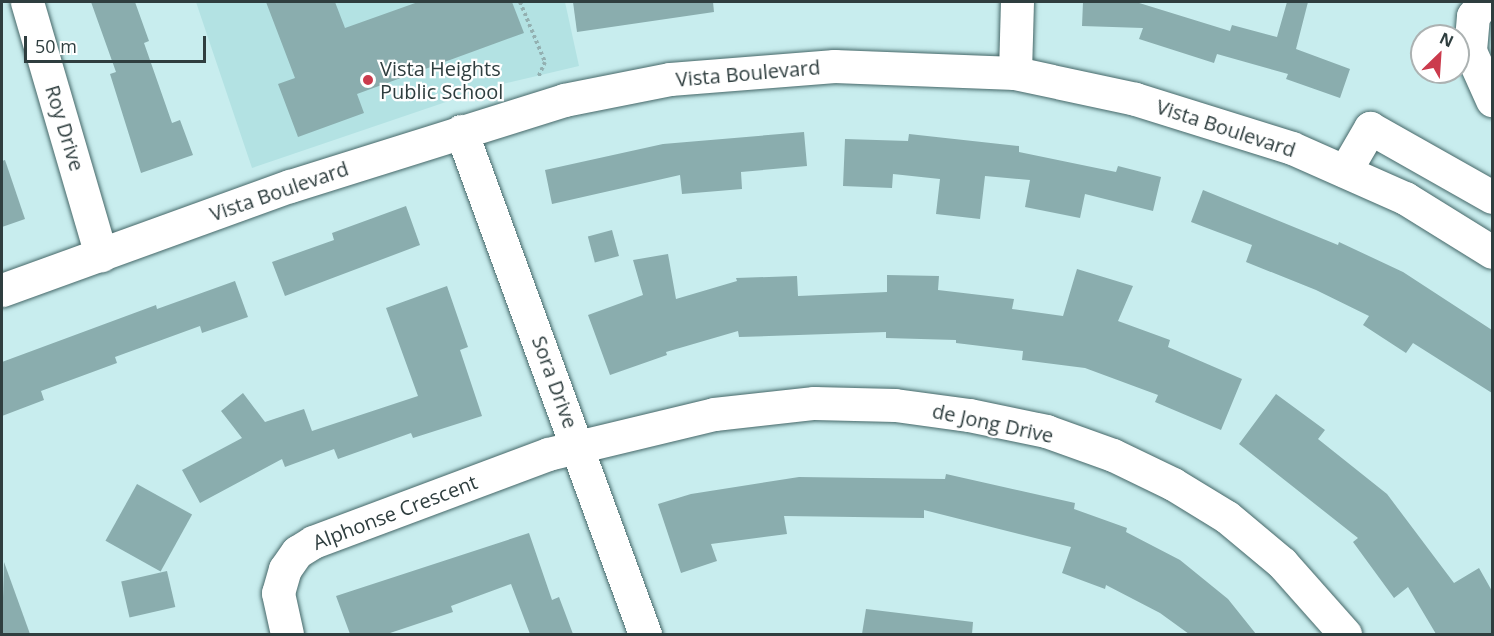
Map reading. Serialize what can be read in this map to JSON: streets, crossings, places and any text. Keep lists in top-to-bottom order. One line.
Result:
{"streets":{"street":["Vista Boulevard","Roy Drive","Sora Drive","de Jong Drive","Alphonse Crescent"]},"crossings":[["Vista Boulevard","Roy Drive"],["Vista Boulevard","Sora Drive"],["Sora Drive","de Jong Drive"],["Sora Drive","Alphonse Crescent"],["de Jong Drive","Alphonse Crescent"]],"places":["Vista Heights Public School"],"scale_bar":"50 m","north":"top right"}
